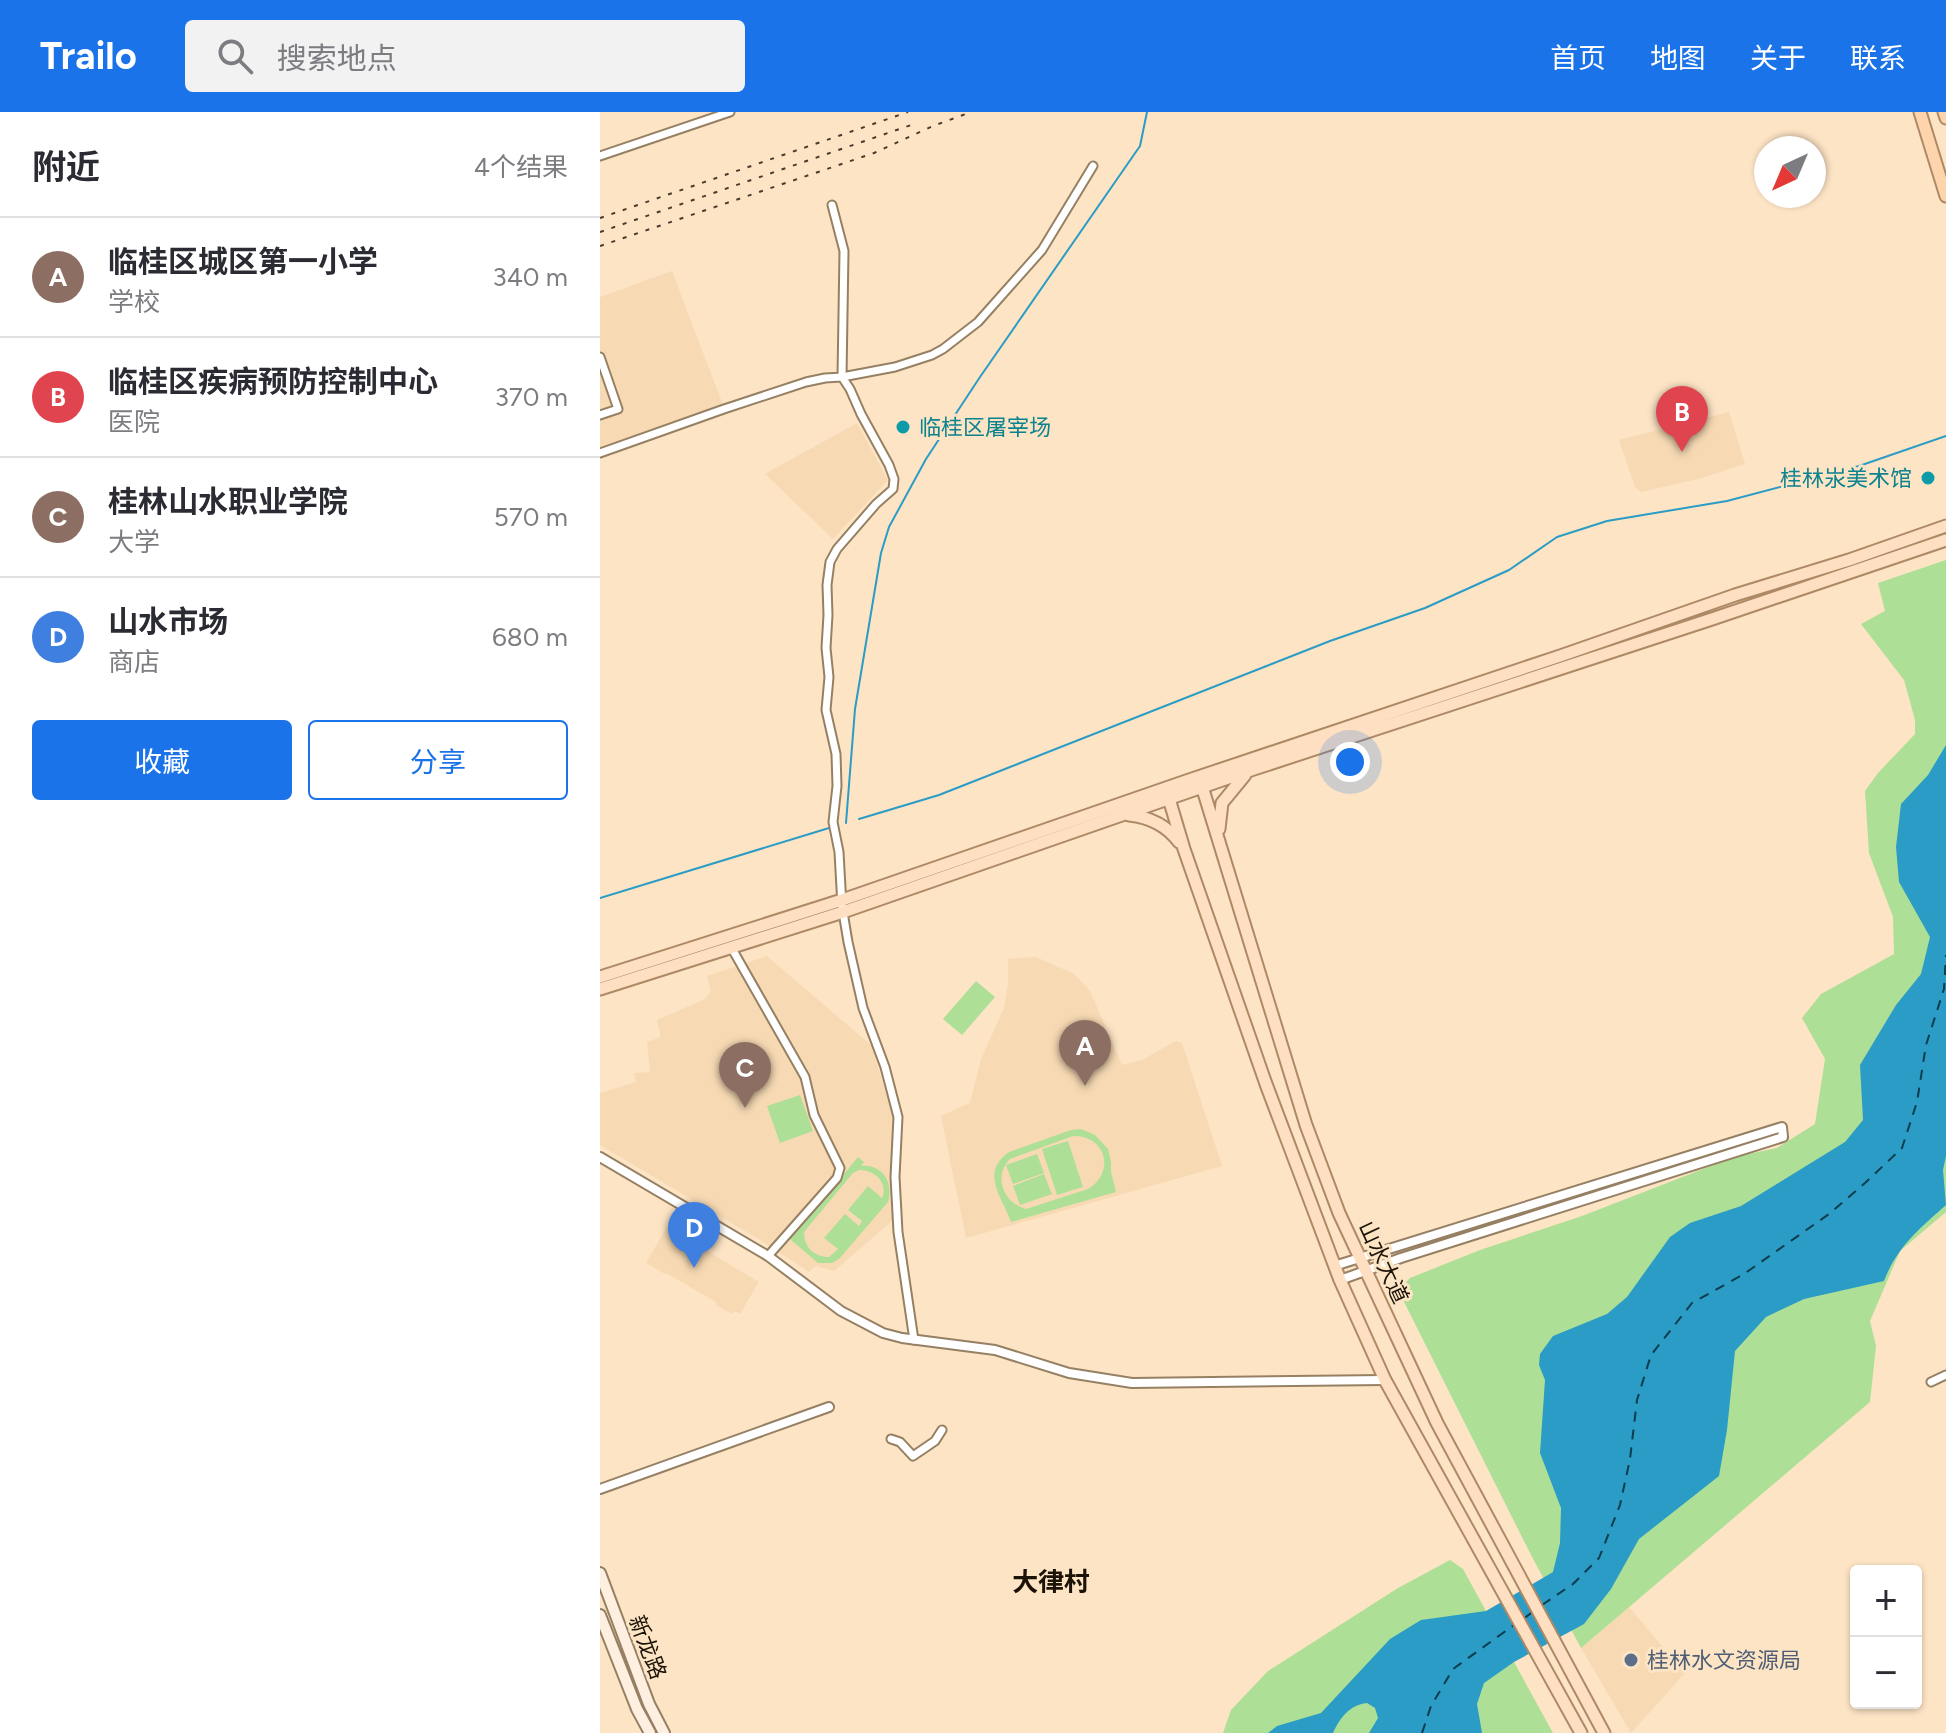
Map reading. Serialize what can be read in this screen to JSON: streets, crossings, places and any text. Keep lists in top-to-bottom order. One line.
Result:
{"streets":{"main road":["山水大道","新龙路"]},"districts":["大律村"],"places":["临桂区屠宰场","桂林汖美术馆","桂林水文资源局"],"north":"bottom left","page":{"header":"Trailo","search":"搜索地点","nav":["首页","地图","关于","联系"],"heading":["附近","4个结果"],"list":[{"mark":"A","name":"临桂区城区第一小学","note":"学校","value":"340 m"},{"mark":"B","name":"临桂区疾病预防控制中心","note":"医院","value":"370 m"},{"mark":"C","name":"桂林山水职业学院","note":"大学","value":"570 m"},{"mark":"D","name":"山水市场","note":"商店","value":"680 m"}],"pins":["B","A","C","D"],"buttons":["收藏","分享"],"map_buttons":["+","−"]}}
